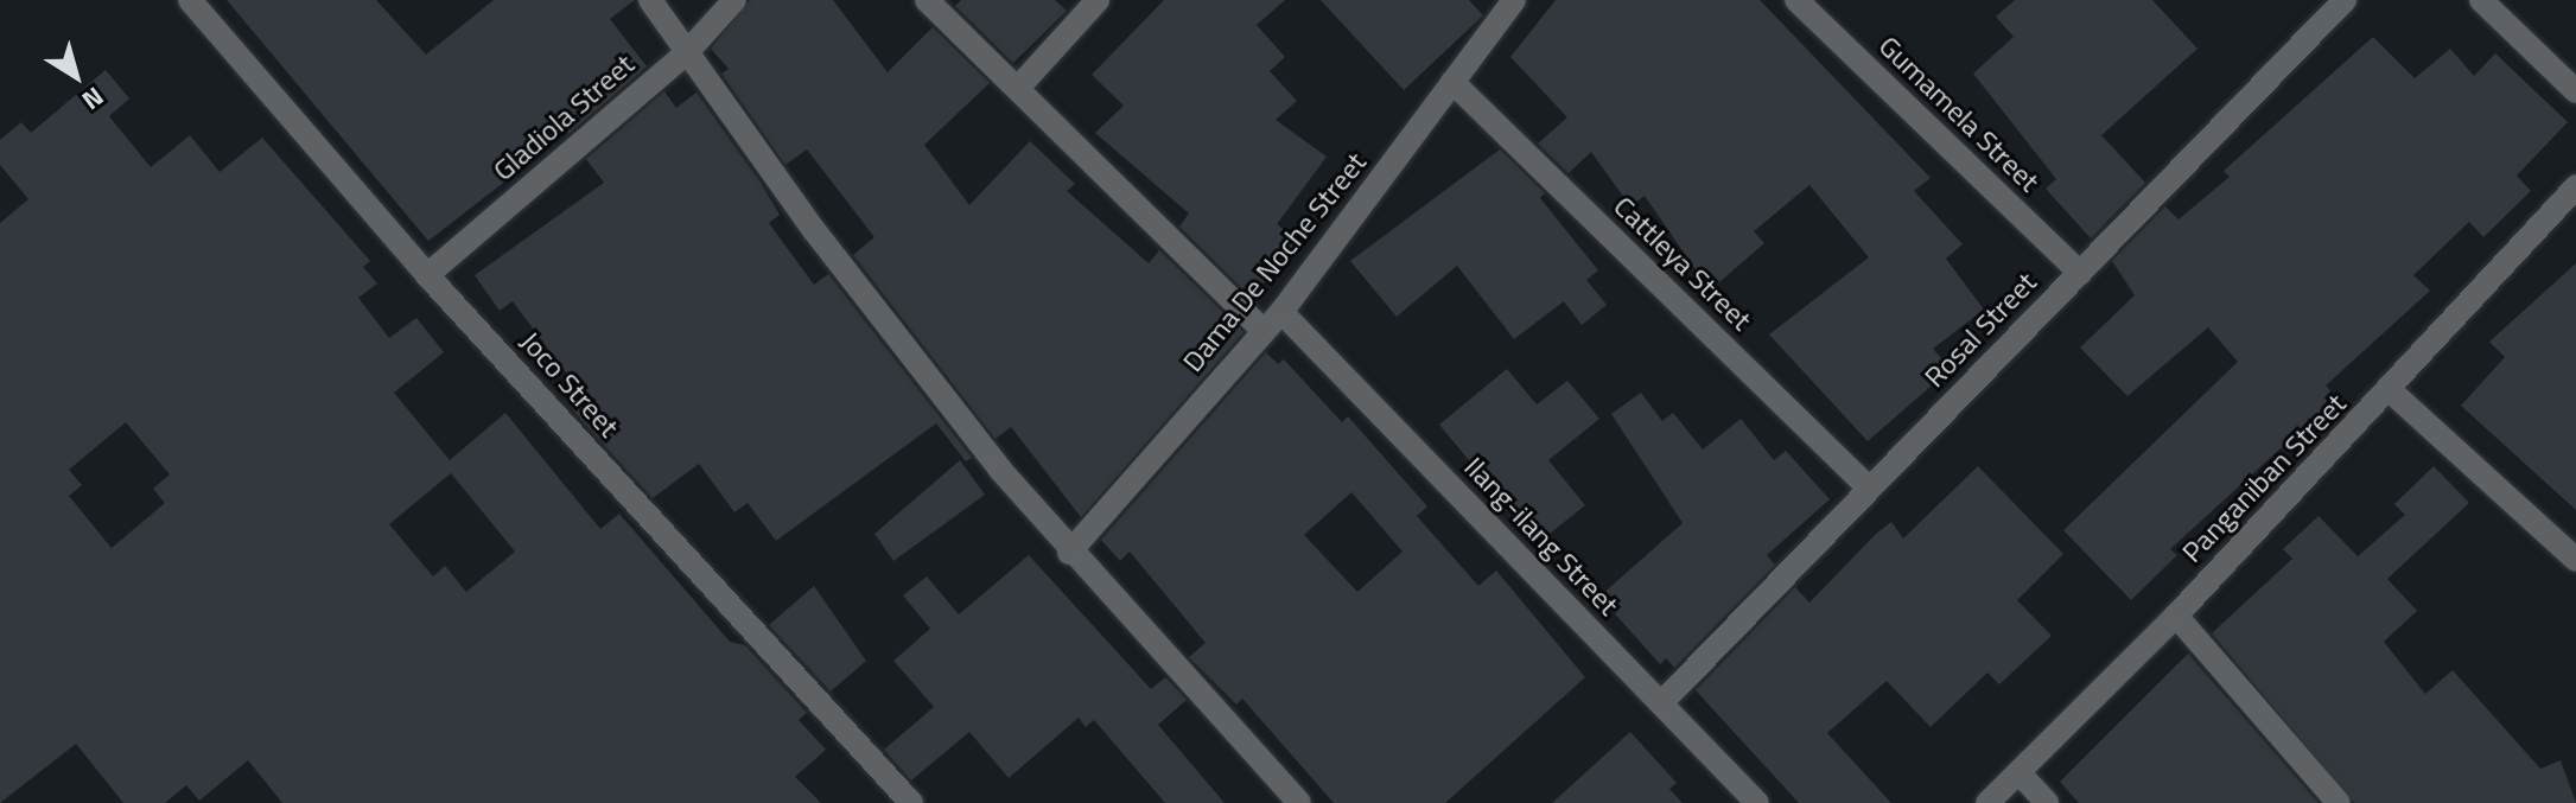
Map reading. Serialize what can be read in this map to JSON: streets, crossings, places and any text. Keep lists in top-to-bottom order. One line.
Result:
{"streets":{"street":["Gumamela Street","Gladiola Street","Dama De Noche Street","Cattleya Street","Rosal Street","Joco Street","Panganiban Street","Ilang-ilang Street"]},"crossings":[["Gumamela Street","Rosal Street"],["Gladiola Street","Joco Street"],["Dama De Noche Street","Cattleya Street"],["Dama De Noche Street","Ilang-ilang Street"],["Cattleya Street","Rosal Street"],["Rosal Street","Ilang-ilang Street"]],"north":"bottom right"}
